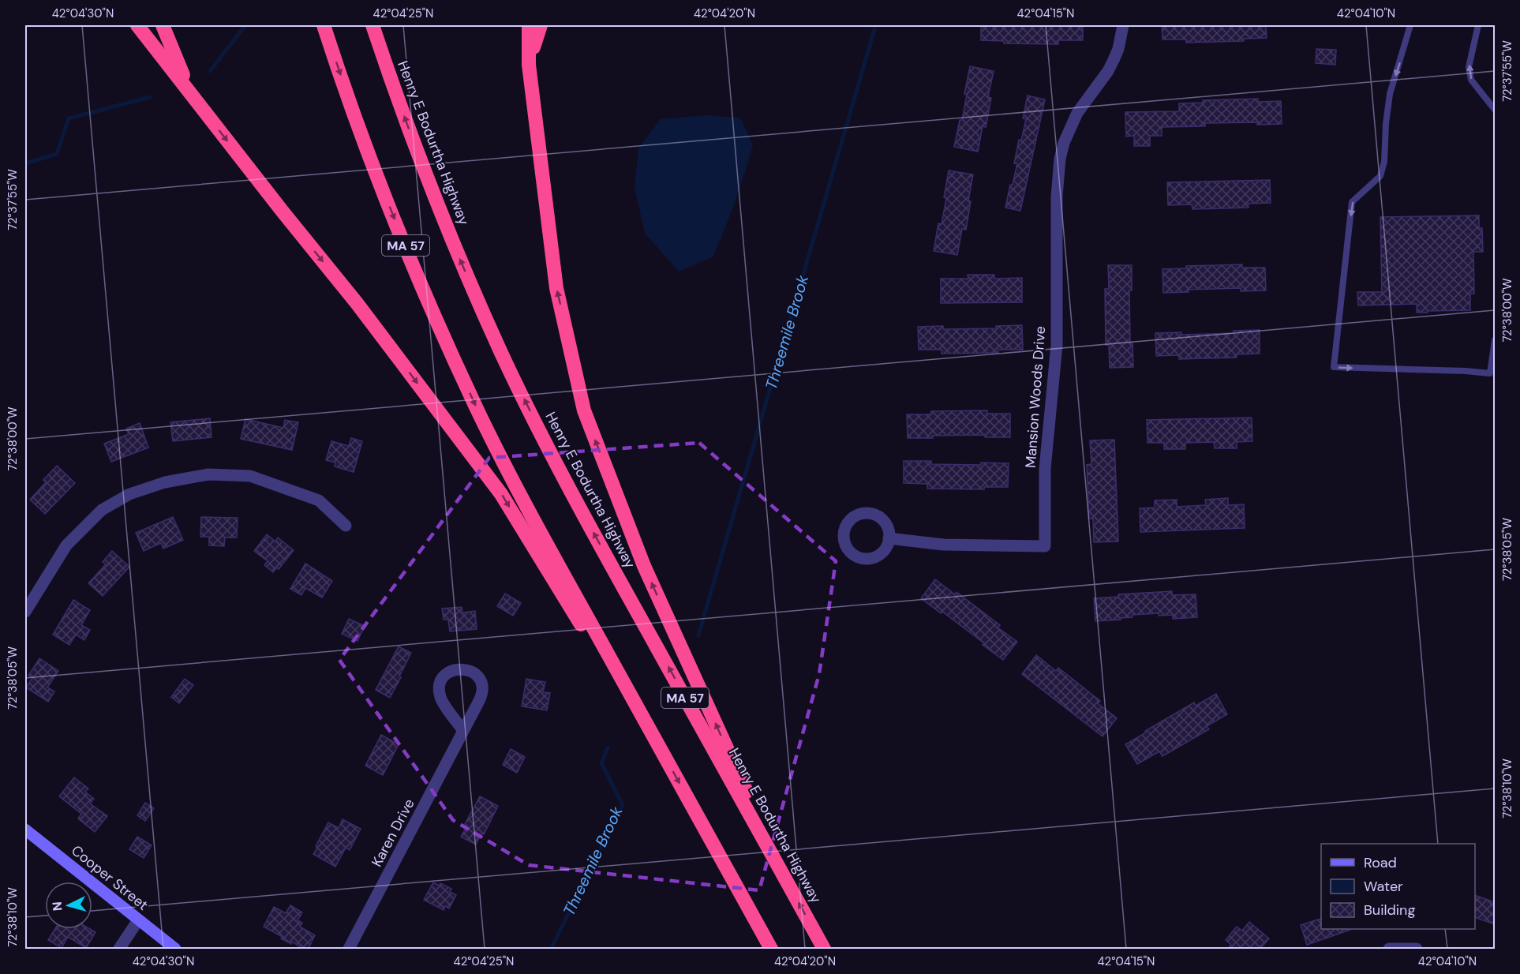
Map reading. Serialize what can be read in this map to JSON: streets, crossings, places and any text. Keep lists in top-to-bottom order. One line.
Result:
{"streets":{"highway":["Henry E Bodurtha Highway","MA 57"],"street":["Mansion Woods Drive","Karen Drive","Cooper Street"]},"water":["Threemile Brook"],"legend":["Road","Water","Building"],"north":"left","coordinates":["42°04'30\"N","42°04'25\"N","42°04'20\"N","42°04'15\"N","42°04'10\"N","72°37'55\"W","72°38'00\"W","72°38'05\"W","72°38'10\"W"]}
